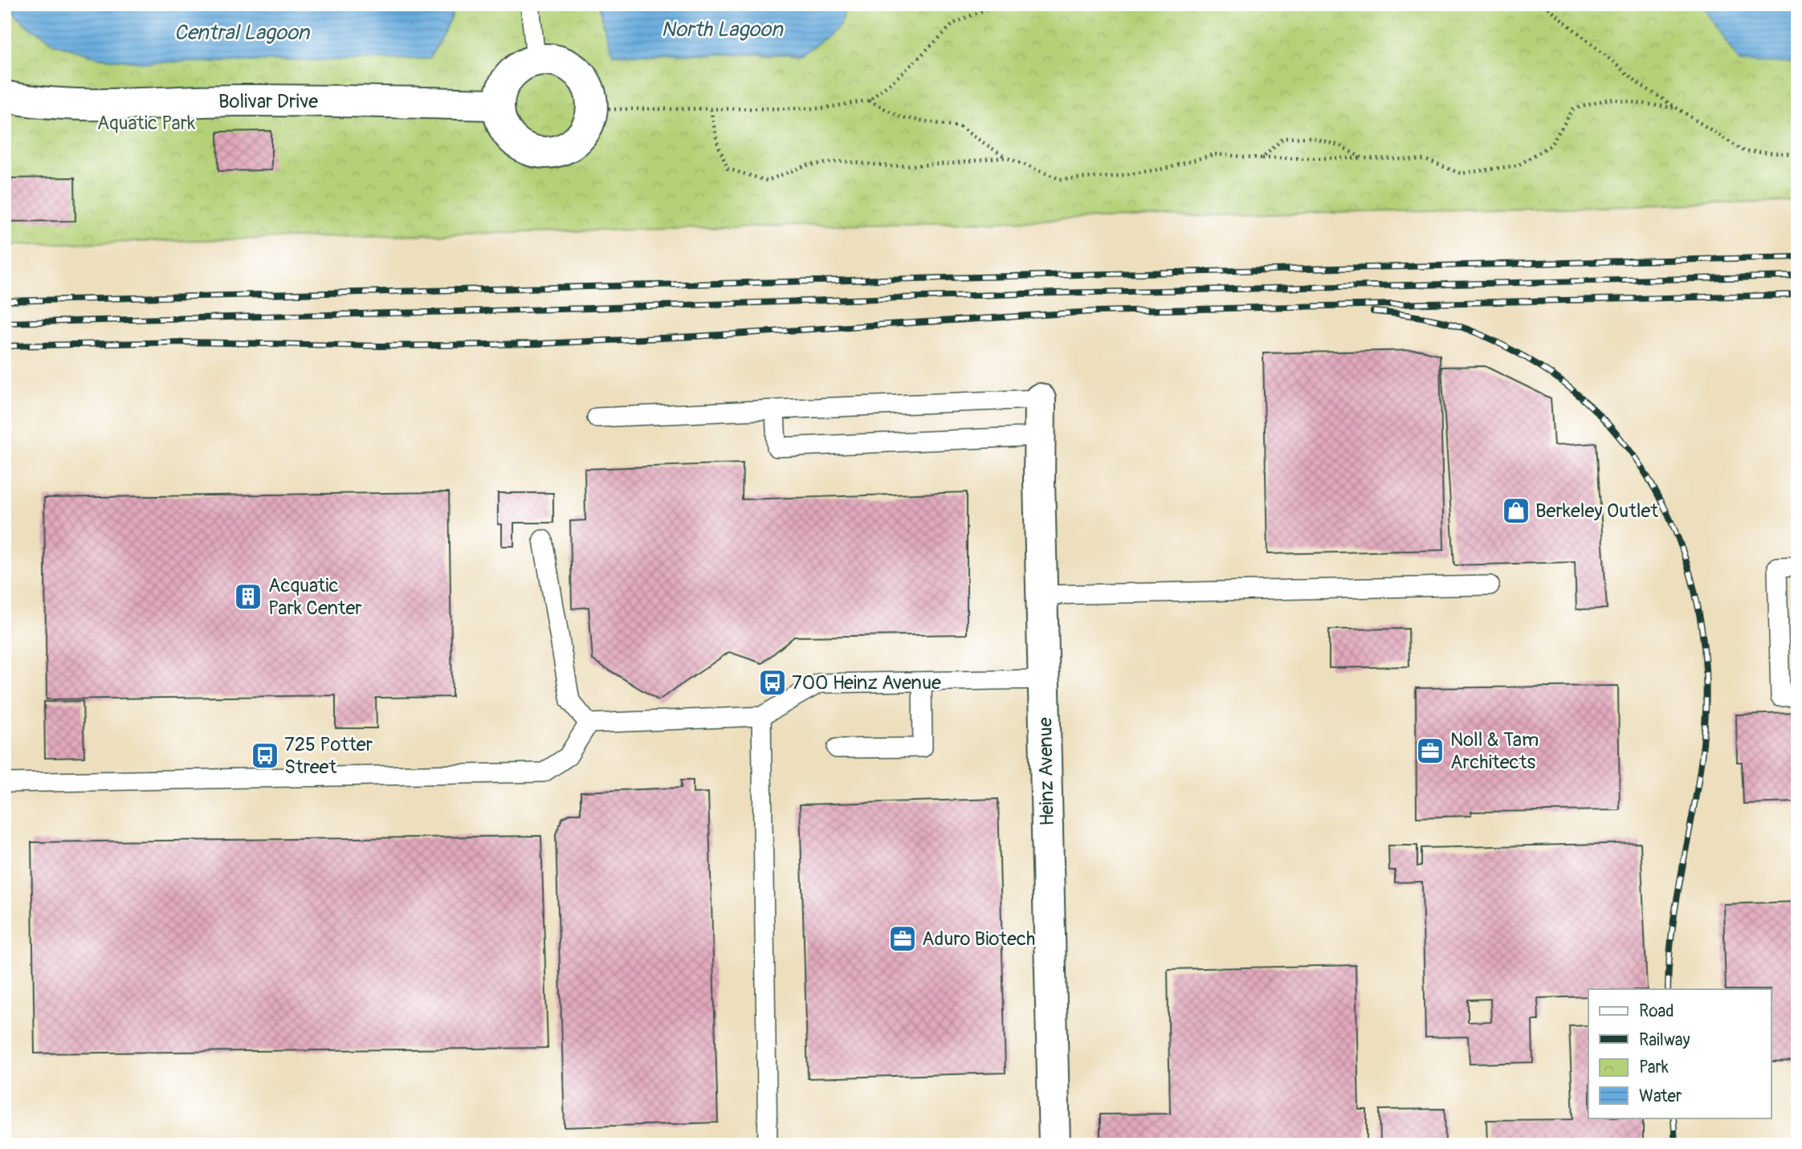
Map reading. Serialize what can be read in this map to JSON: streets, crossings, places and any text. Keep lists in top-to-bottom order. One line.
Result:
{"streets":{"street":["Bolivar Drive","Heinz Avenue"]},"water":["North Lagoon","Central Lagoon"],"parks":["Aquatic Park"],"places":{"shop":["Berkeley Outlet"],"building":["Acquatic Park Center"],"bus stop":["700 Heinz Avenue","725 Potter Street"],"office":["Noll & Tam Architects","Aduro Biotech"]},"legend":["Road","Railway","Park","Water"]}
